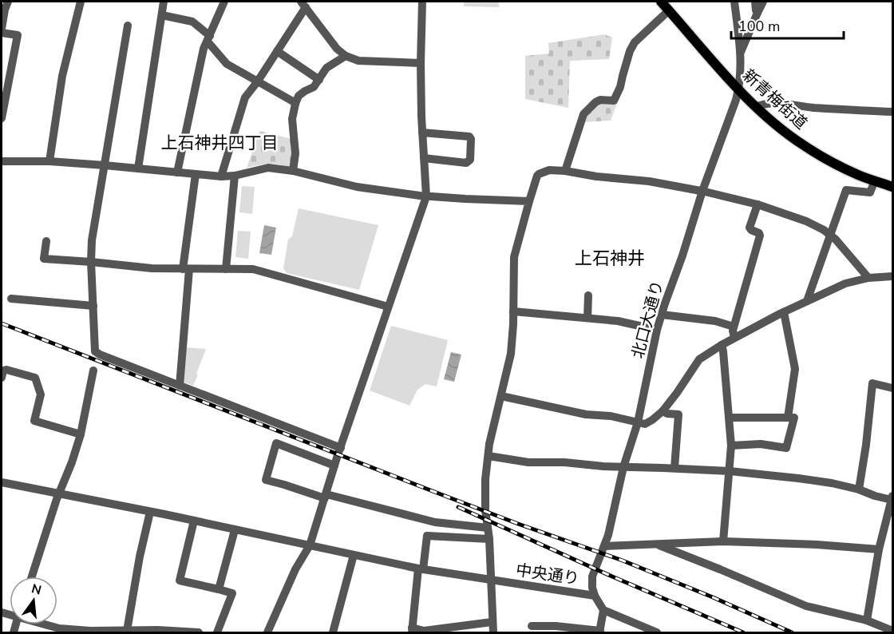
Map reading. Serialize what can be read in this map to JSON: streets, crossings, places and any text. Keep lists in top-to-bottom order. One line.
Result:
{"streets":{"main road":["新青梅街道"],"street":["北口大通り","中央通り"]},"crossings":[["新青梅街道","北口大通り"],["北口大通り","中央通り"]],"districts":["上石神井四丁目","上石神井"],"scale_bar":"100 m","north":"top"}
